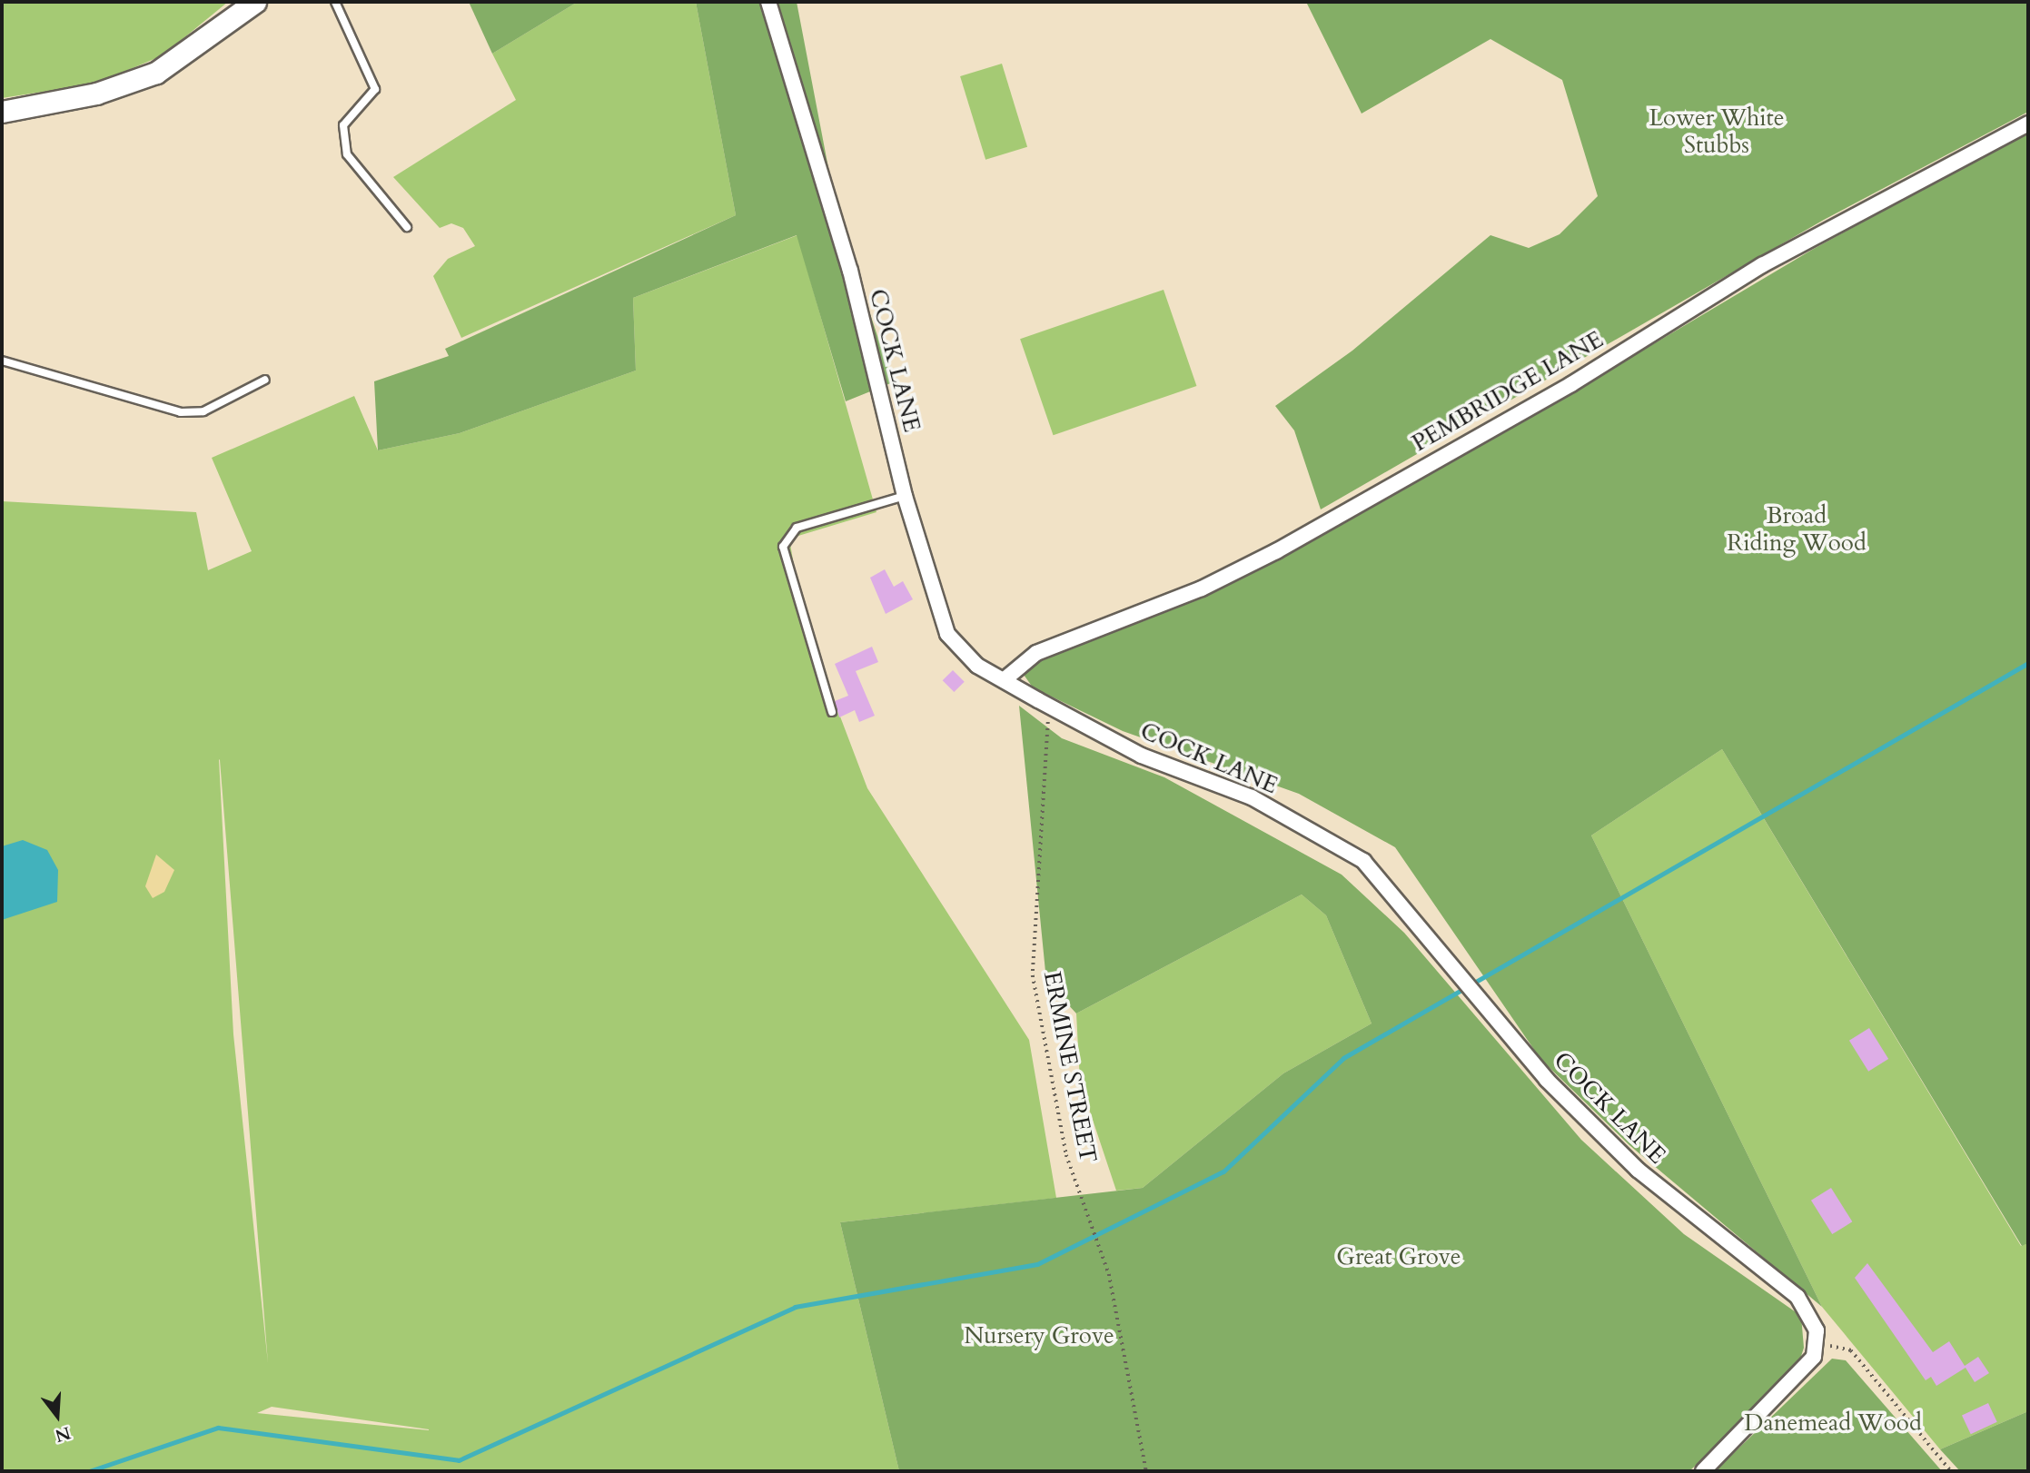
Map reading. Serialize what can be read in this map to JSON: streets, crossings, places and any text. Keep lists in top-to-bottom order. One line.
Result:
{"streets":{"street":["COCK LANE","PEMBRIDGE LANE"],"path":["ERMINE STREET"]},"crossings":[["COCK LANE","PEMBRIDGE LANE"],["COCK LANE","ERMINE STREET"]],"parks":["Lower White Stubbs","Broad Riding Wood","Great Grove","Nursery Grove","Danemead Wood"],"north":"bottom"}
